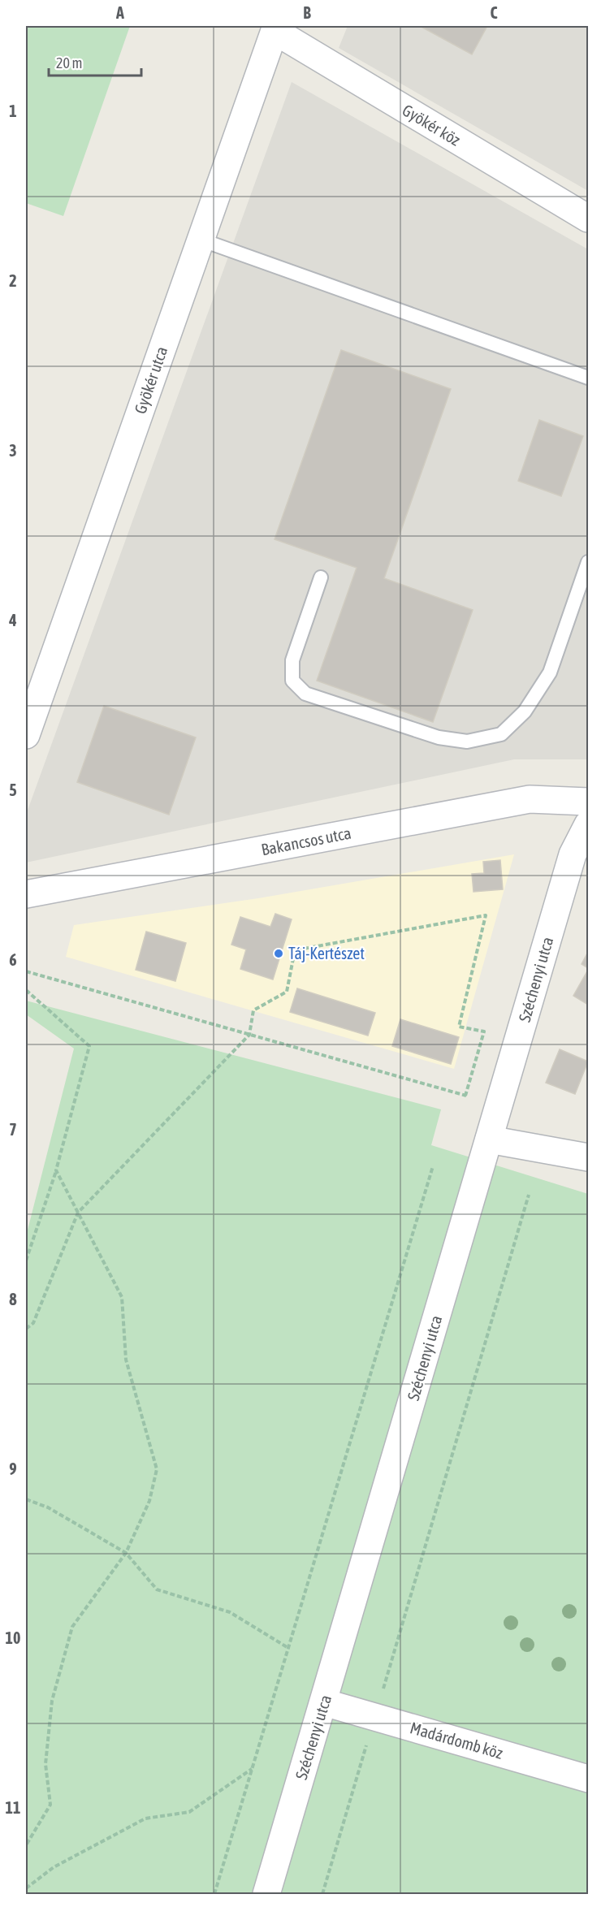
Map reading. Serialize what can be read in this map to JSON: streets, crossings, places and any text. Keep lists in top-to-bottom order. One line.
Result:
{"streets":{"street":["Gyökér köz","Gyökér utca","Bakancsos utca","Széchenyi utca","Madárdomb köz"]},"crossings":[["Gyökér köz","Gyökér utca"],["Széchenyi utca","Madárdomb köz"]],"places":["Táj-Kertészet"],"scale_bar":"20 m","grid":{"columns":["A","B","C"],"rows":["1","2","3","4","5","6","7","8","9","10","11"]}}
